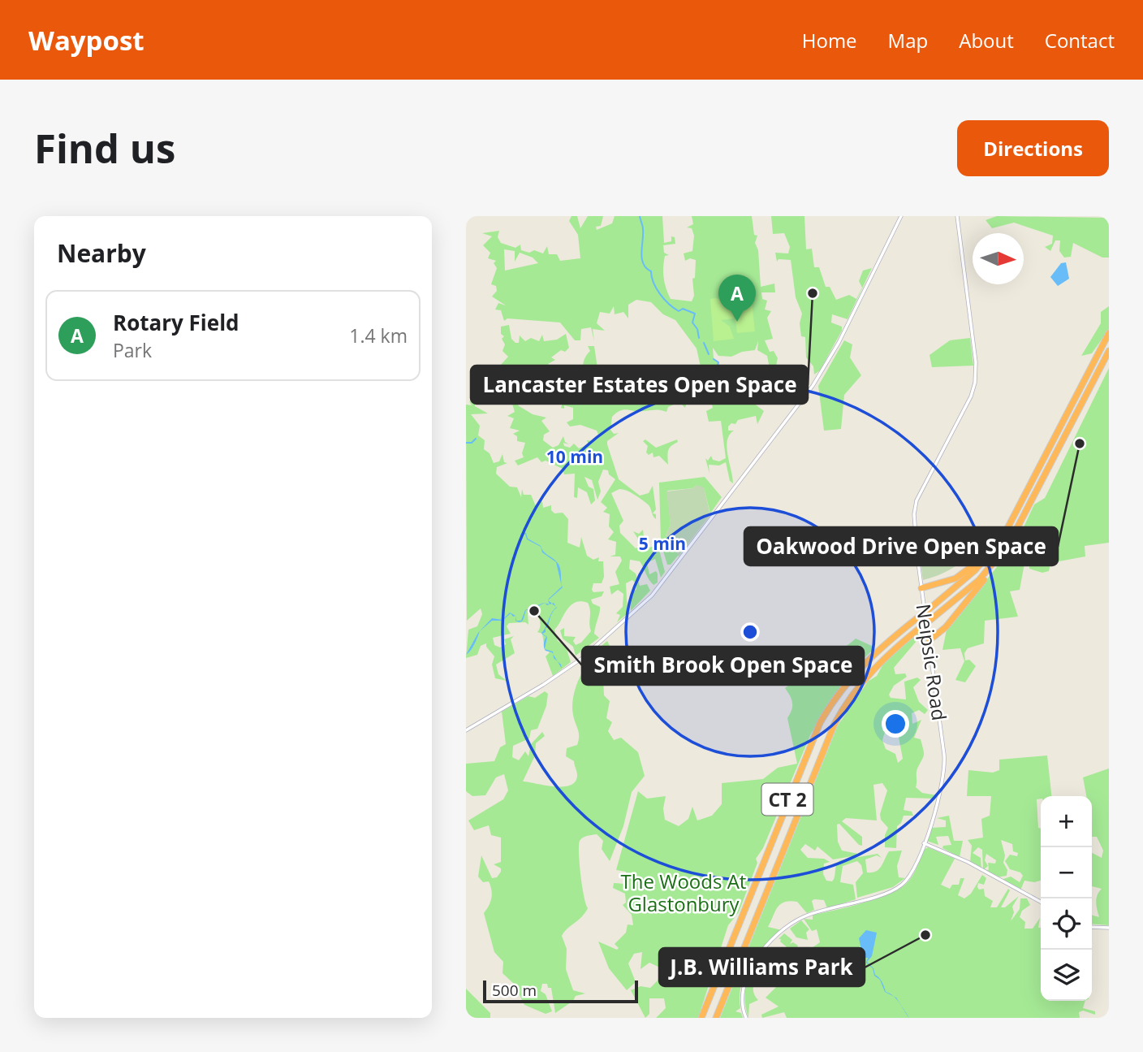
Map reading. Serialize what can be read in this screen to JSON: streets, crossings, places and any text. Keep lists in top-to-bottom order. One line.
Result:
{"streets":{"highway":["CT 2"],"street":["Neipsic Road"]},"parks":["The Woods At Glastonbury"],"places":["Lancaster Estates Open Space","Oakwood Drive Open Space","Smith Brook Open Space","J.B. Williams Park"],"scale_bar":"500 m","north":"right","page":{"header":"Waypost","nav":["Home","Map","About","Contact"],"buttons":"Directions","title":"Find us","heading":"Nearby","pins":"A","list":[{"mark":"A","name":"Rotary Field","note":"Park","value":"1.4 km"}],"map_buttons":["+","−"],"scale":"500 m"},"rings":["10 min","5 min"]}
